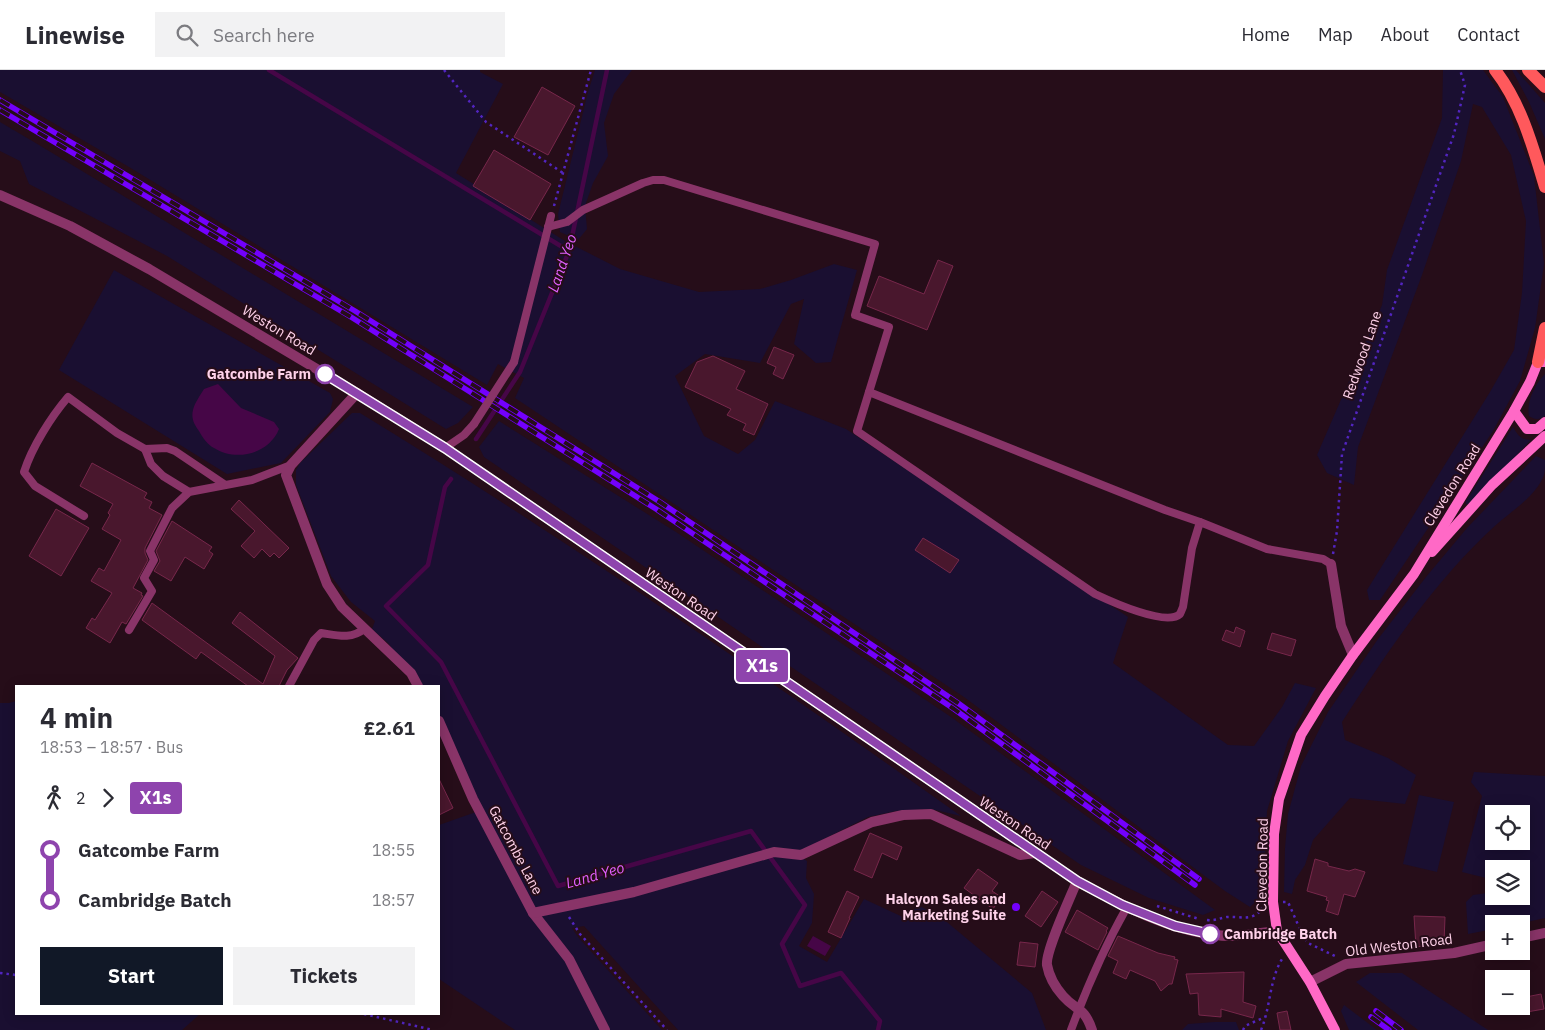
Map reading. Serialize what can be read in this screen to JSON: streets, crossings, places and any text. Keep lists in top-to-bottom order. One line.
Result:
{"streets":{"main road":["Clevedon Road"],"street":["Weston Road","Gatcombe Lane","Old Weston Road"],"path":["Redwood Lane"]},"crossings":[["Weston Road","Clevedon Road"],["Weston Road","Gatcombe Lane"],["Clevedon Road","Old Weston Road"]],"water":["Land Yeo"],"places":["Gatcombe Farm","Halcyon Sales and Marketing Suite","Cambridge Batch"],"lines":["bus line X1s"],"page":{"header":"Linewise","search":"Search here","nav":["Home","Map","About","Contact"],"on_map":"X1s","heading":["4 min","18:53 – 18:57 · Bus","£2.61"],"legs":["2","X1s"],"map_buttons":["+","−"],"list":[{"name":"Gatcombe Farm","value":"18:55"},{"name":"Cambridge Batch","value":"18:57"}],"buttons":["Start","Tickets"]}}
